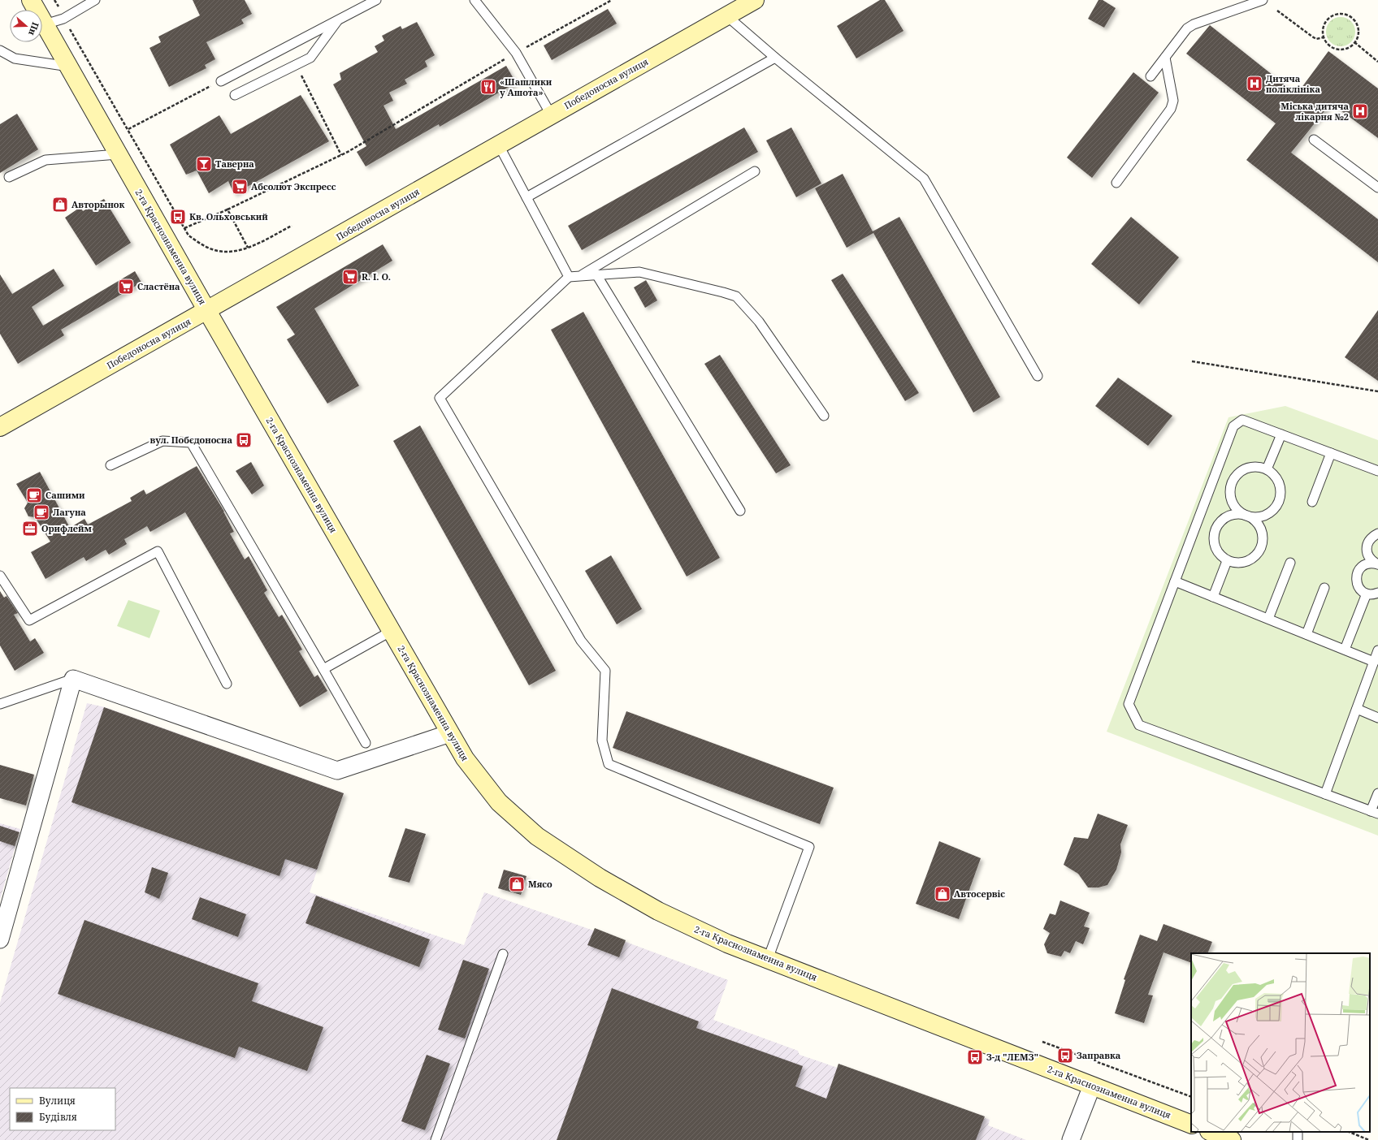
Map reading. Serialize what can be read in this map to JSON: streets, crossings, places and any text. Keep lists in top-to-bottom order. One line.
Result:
{"streets":{"street":["Победоносна вулиця","2-га Краснознаменна вулиця"]},"crossings":[["Победоносна вулиця","2-га Краснознаменна вулиця"]],"places":{"hospital":["Дитяча поліклініка","Міська дитяча лікарня №2"],"restaurant":["«Шашлики у Ашота»"],"bar":["Таверна"],"supermarket":["Абсолют Экспресс","R. I. O.","Сластёна"],"shop":["Авторынок","Мясо","Автосервіс"],"bus stop":["Кв. Ольховський","вул. Побєдоносна","Заправка","З-д \"ЛЕМЗ\""],"cafe":["Сашими","Лагуна"],"office":["Орифлейм"]},"legend":["Вулиця","Будівля"],"north":"right"}
